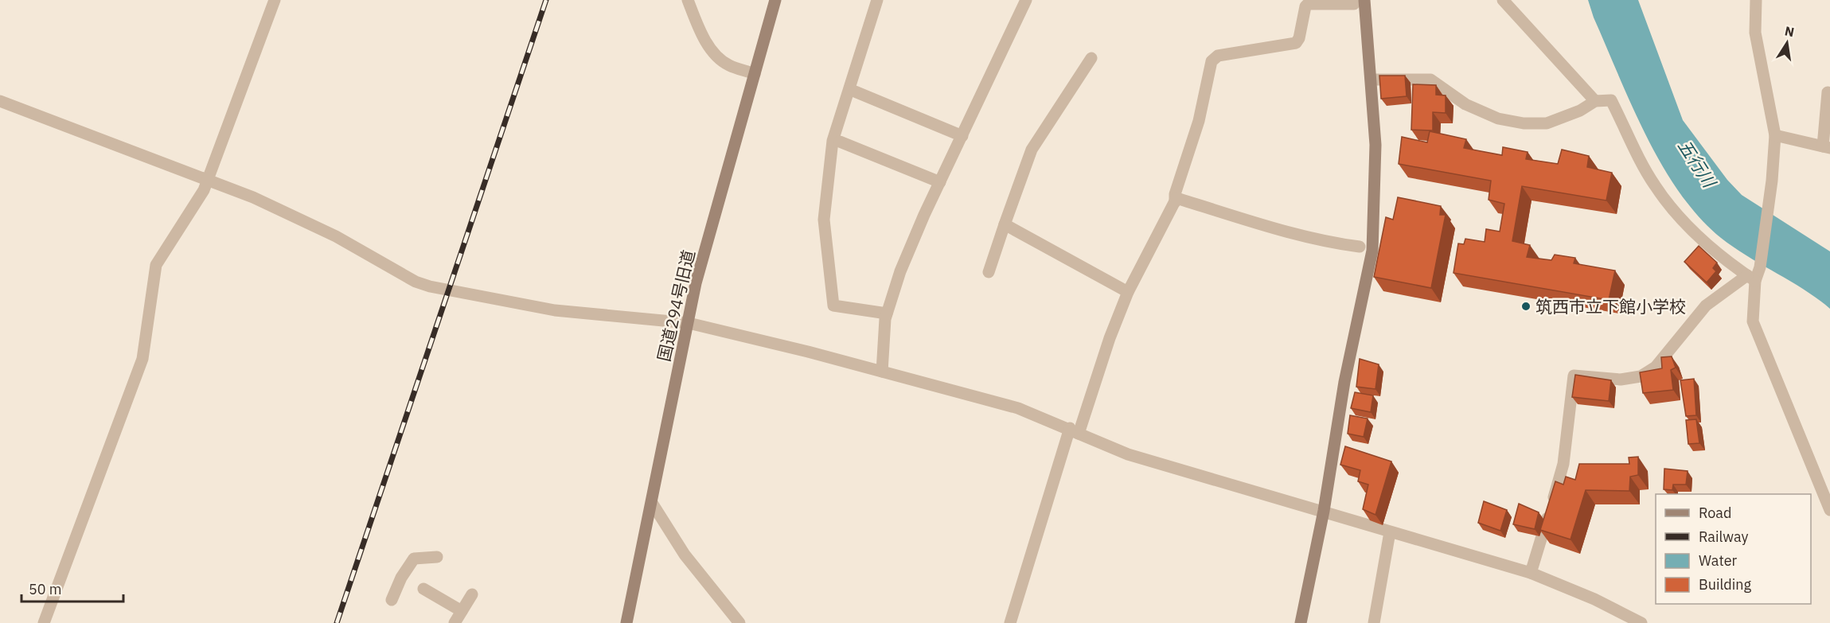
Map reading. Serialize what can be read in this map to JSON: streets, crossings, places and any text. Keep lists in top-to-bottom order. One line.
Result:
{"streets":{"street":["国道294号旧道"]},"water":["五行川"],"places":["筑西市立下館小学校"],"legend":["Road","Railway","Water","Building"],"scale_bar":"50 m","north":"top"}
